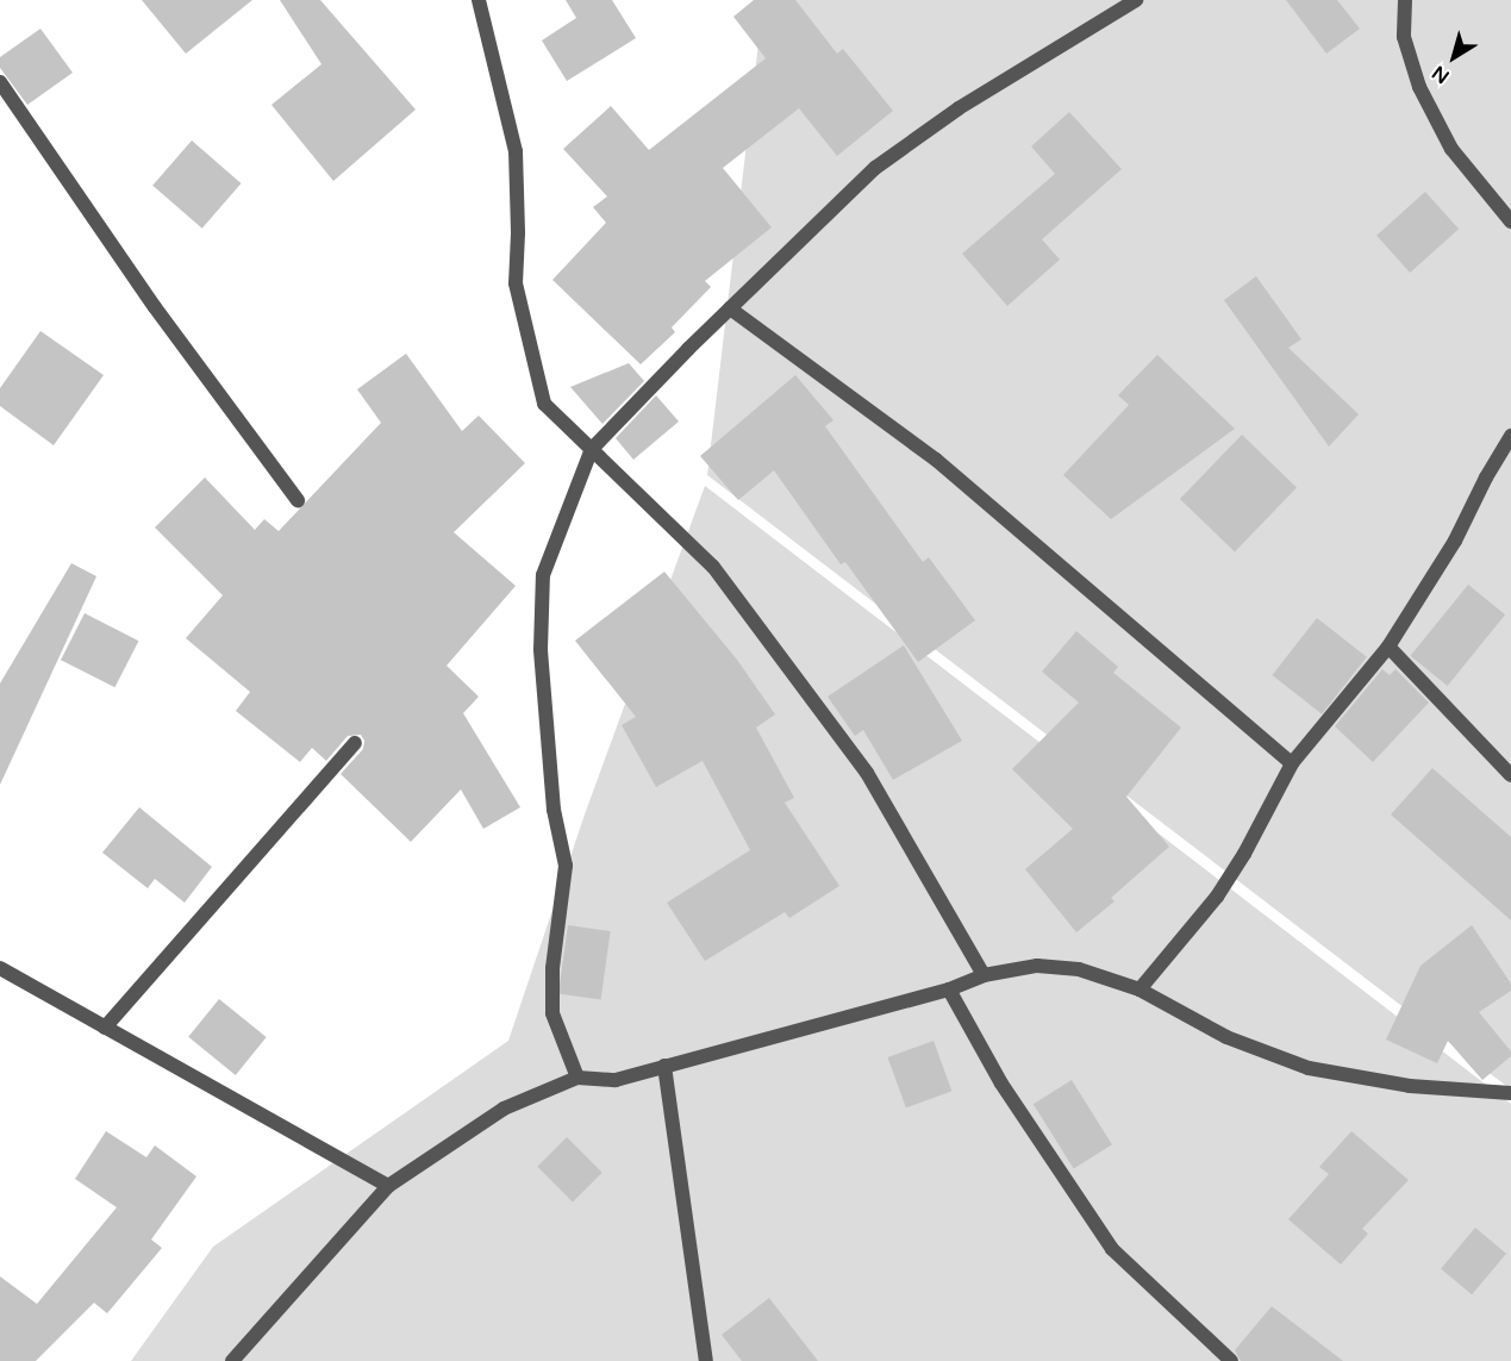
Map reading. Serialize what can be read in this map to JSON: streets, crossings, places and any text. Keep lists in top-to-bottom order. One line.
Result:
{"north":"bottom left"}
